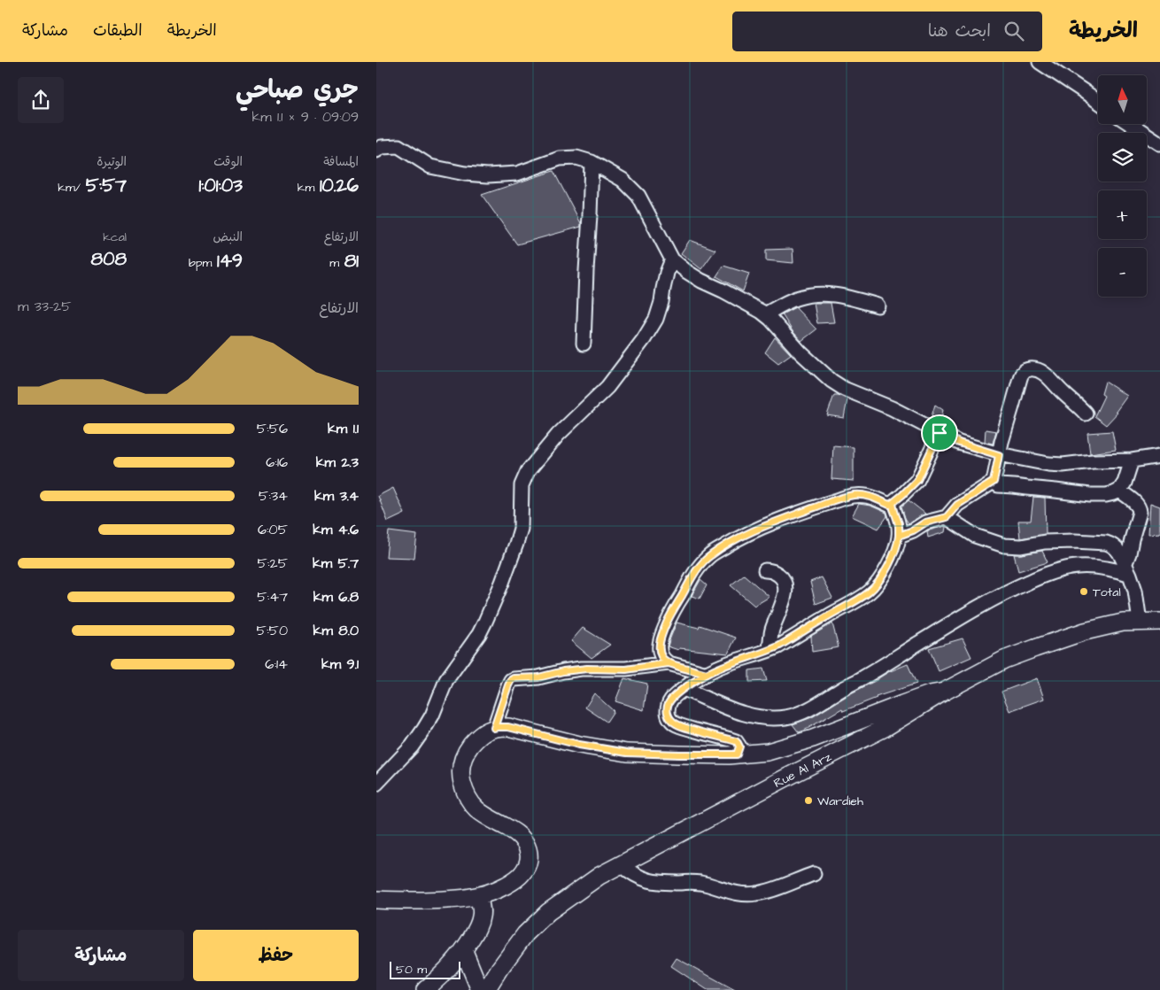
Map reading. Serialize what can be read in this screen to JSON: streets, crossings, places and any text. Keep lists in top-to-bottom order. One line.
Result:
{"streets":{"main road":["Rue Al Arz"]},"places":["Total","Wardieh"],"scale_bar":"50 m","north":"top","page":{"header":"الخريطة","search":"ابحث هنا","nav":["الخريطة","الطبقات","مشاركة"],"heading":["جري صباحي","09:09 · 9 × 1.1 km"],"map_buttons":["+","−"],"stats":[["المسافة","10.26 km"],["الوقت","1:01:03"],["الوتيرة","5:57 /km"],["الارتفاع","81 m"],["النبض","149 bpm"],["kcal","808"]],"chart":["الارتفاع","25–33 m"],"list":[{"name":"1.1 km","note":"5:56"},{"name":"2.3 km","note":"6:16"},{"name":"3.4 km","note":"5:34"},{"name":"4.6 km","note":"6:05"},{"name":"5.7 km","note":"5:25"},{"name":"6.8 km","note":"5:47"},{"name":"8.0 km","note":"5:50"},{"name":"9.1 km","note":"6:14"}],"buttons":["حفظ","مشاركة"],"scale":"50 m"}}
